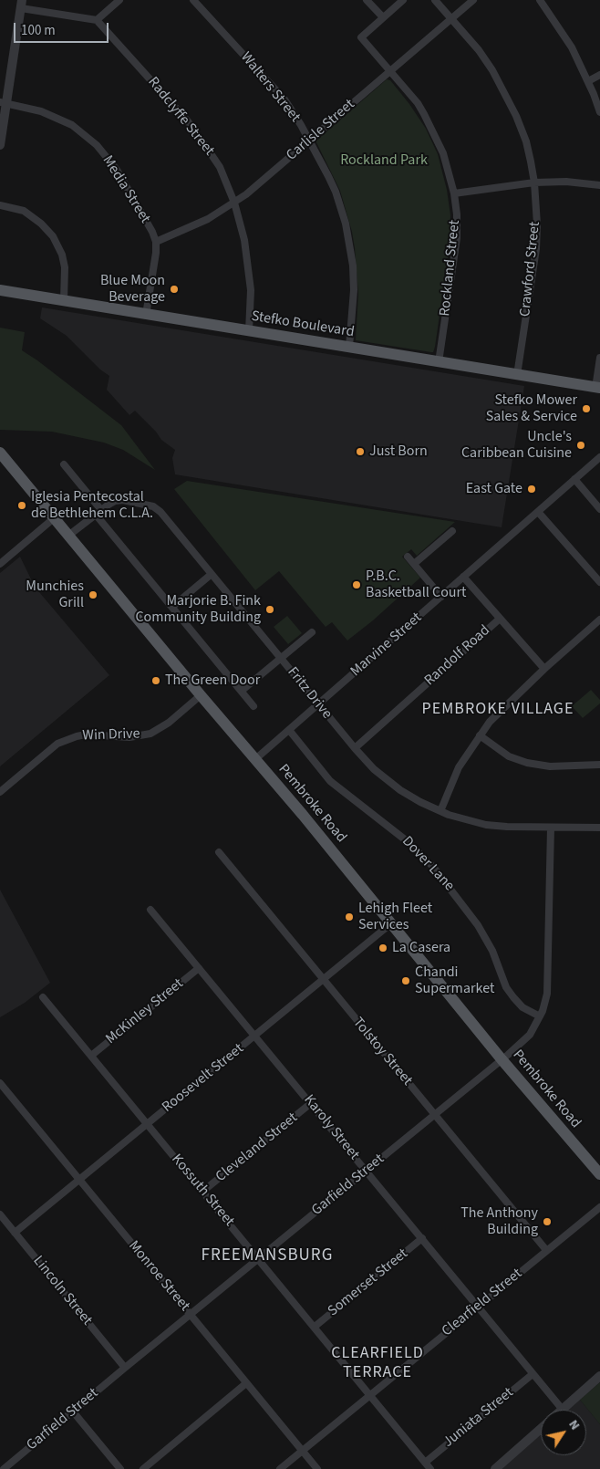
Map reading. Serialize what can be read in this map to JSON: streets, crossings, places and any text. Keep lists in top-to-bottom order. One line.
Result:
{"streets":{"main road":["Stefko Boulevard","Pembroke Road"],"street":["Walters Street","Radclyffe Street","Carlisle Street","Media Street","Rockland Street","Crawford Street","Marvine Street","Randolf Road","Fritz Drive","Win Drive","Dover Lane","McKinley Street","Tolstoy Street","Roosevelt Street","Karoly Street","Cleveland Street","Garfield Street","Kossuth Street","Monroe Street","Somerset Street","Lincoln Street","Clearfield Street","Juniata Street"]},"crossings":[["Walters Street","Carlisle Street"],["Walters Street","Stefko Boulevard"],["Radclyffe Street","Carlisle Street"],["Radclyffe Street","Stefko Boulevard"],["Carlisle Street","Media Street"],["Carlisle Street","Rockland Street"],["Carlisle Street","Crawford Street"],["Media Street","Stefko Boulevard"],["Rockland Street","Stefko Boulevard"],["Crawford Street","Stefko Boulevard"],["Marvine Street","Fritz Drive"],["Marvine Street","Pembroke Road"],["Marvine Street","Dover Lane"],["Randolf Road","Fritz Drive"],["Fritz Drive","Pembroke Road"],["Fritz Drive","Garfield Street"],["Win Drive","Pembroke Road"],["Pembroke Road","Roosevelt Street"],["Pembroke Road","Garfield Street"],["Dover Lane","Garfield Street"],["McKinley Street","Karoly Street"],["McKinley Street","Kossuth Street"],["Tolstoy Street","Roosevelt Street"],["Tolstoy Street","Garfield Street"],["Tolstoy Street","Clearfield Street"],["Roosevelt Street","Karoly Street"],["Roosevelt Street","Kossuth Street"],["Roosevelt Street","Monroe Street"],["Roosevelt Street","Lincoln Street"],["Karoly Street","Cleveland Street"],["Karoly Street","Garfield Street"],["Karoly Street","Somerset Street"],["Karoly Street","Clearfield Street"],["Karoly Street","Juniata Street"],["Cleveland Street","Kossuth Street"],["Garfield Street","Kossuth Street"],["Garfield Street","Monroe Street"],["Garfield Street","Lincoln Street"],["Kossuth Street","Somerset Street"],["Kossuth Street","Clearfield Street"],["Kossuth Street","Juniata Street"],["Monroe Street","Clearfield Street"]],"districts":["PEMBROKE VILLAGE","FREEMANSBURG","CLEARFIELD TERRACE"],"parks":["Rockland Park"],"places":["Blue Moon Beverage","Stefko Mower Sales & Service","Uncle's Caribbean Cuisine","Just Born","East Gate","Iglesia Pentecostal de Bethlehem C.L.A.","P.B.C. Basketball Court","Munchies Grill","Marjorie B. Fink Community Building","The Green Door","Lehigh Fleet Services","La Casera","Chandi Supermarket","The Anthony Building"],"scale_bar":"100 m","north":"top right"}
